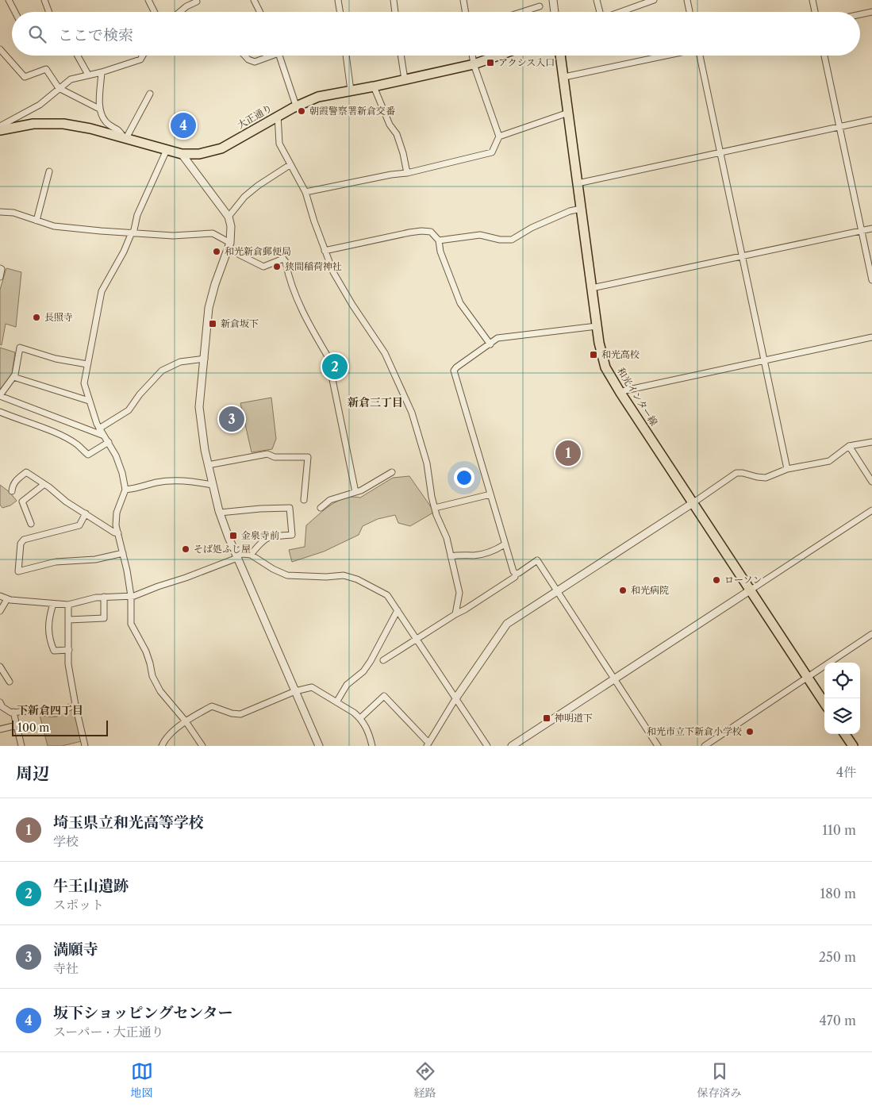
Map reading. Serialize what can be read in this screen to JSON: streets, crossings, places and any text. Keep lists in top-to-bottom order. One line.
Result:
{"streets":{"main road":["大正通り","和光インター線"]},"districts":["新倉三丁目","下新倉四丁目"],"places":{"transit":["アクシス入口","新倉坂下","和光高校","金泉寺前","神明道下"],"other":["朝霞警察署新倉交番","和光新倉郵便局","狭間稲荷神社","長照寺","そば処ふじ屋","ローソン","和光病院","和光市立下新倉小学校"]},"scale_bar":"100 m","page":{"search":"ここで検索","pins":["4","2","3","1"],"scale":"100 m","heading":["周辺","4件"],"list":[{"mark":"1","name":"埼玉県立和光高等学校","note":"学校","value":"110 m"},{"mark":"2","name":"牛王山遺跡","note":"スポット","value":"180 m"},{"mark":"3","name":"満願寺","note":"寺社","value":"250 m"},{"mark":"4","name":"坂下ショッピングセンター","note":"スーパー · 大正通り","value":"470 m"}],"nav":["地図","経路","保存済み"]}}
